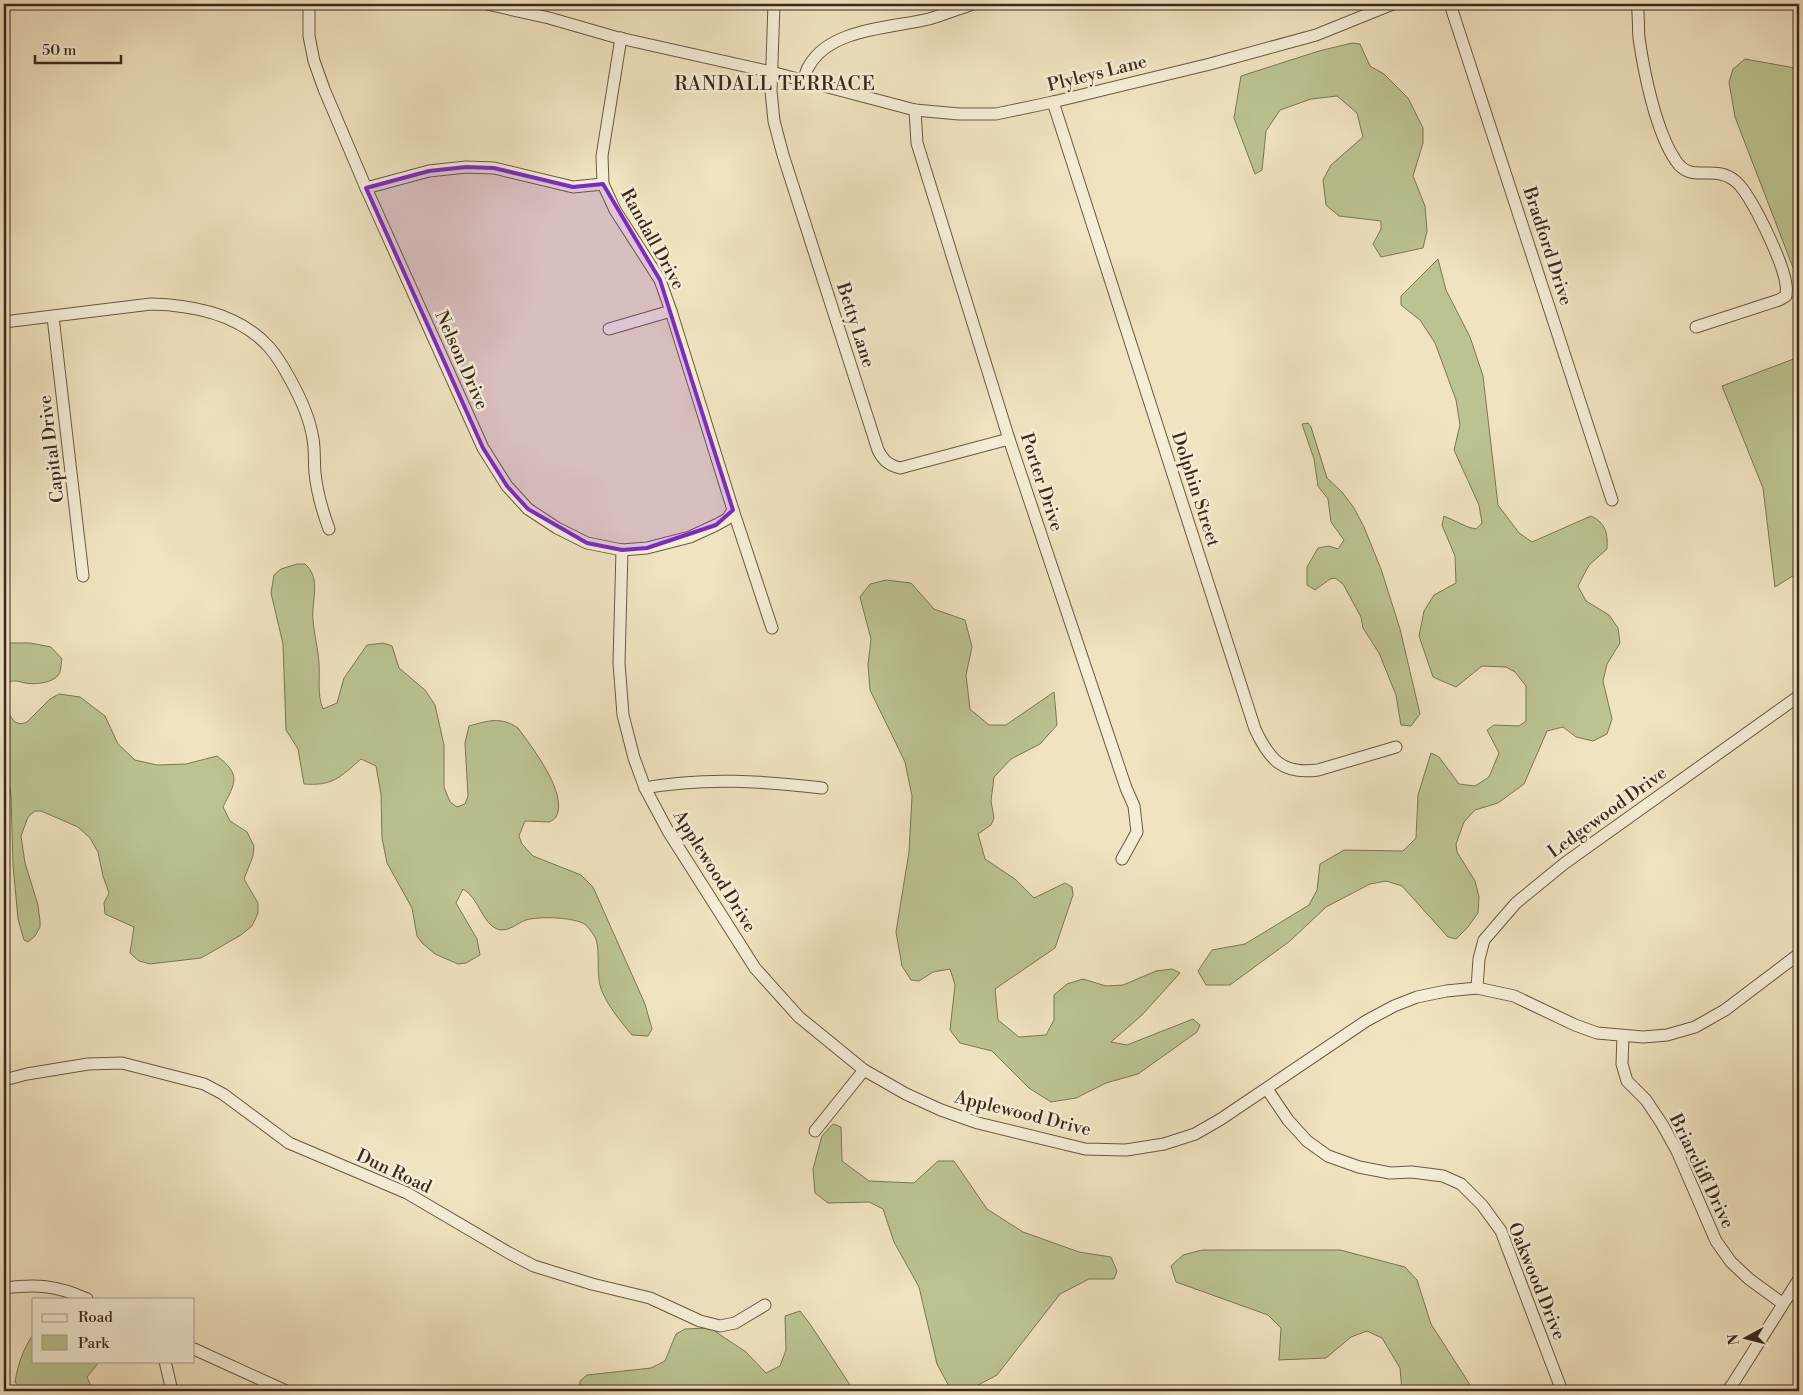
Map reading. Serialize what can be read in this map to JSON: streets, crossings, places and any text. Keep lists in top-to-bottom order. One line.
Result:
{"streets":{"street":["Plyleys Lane","Randall Drive","Bradford Drive","Betty Lane","Nelson Drive","Capital Drive","Porter Drive","Dolphin Street","Ledgewood Drive","Applewood Drive","Dun Road","Briarcliff Drive","Oakwood Drive"]},"crossings":[["Plyleys Lane","Randall Drive"],["Plyleys Lane","Betty Lane"],["Plyleys Lane","Porter Drive"],["Plyleys Lane","Dolphin Street"],["Randall Drive","Nelson Drive"],["Betty Lane","Porter Drive"],["Nelson Drive","Applewood Drive"],["Ledgewood Drive","Applewood Drive"],["Applewood Drive","Briarcliff Drive"],["Applewood Drive","Oakwood Drive"]],"districts":["RANDALL TERRACE"],"legend":["Road","Park"],"scale_bar":"50 m","north":"left"}
